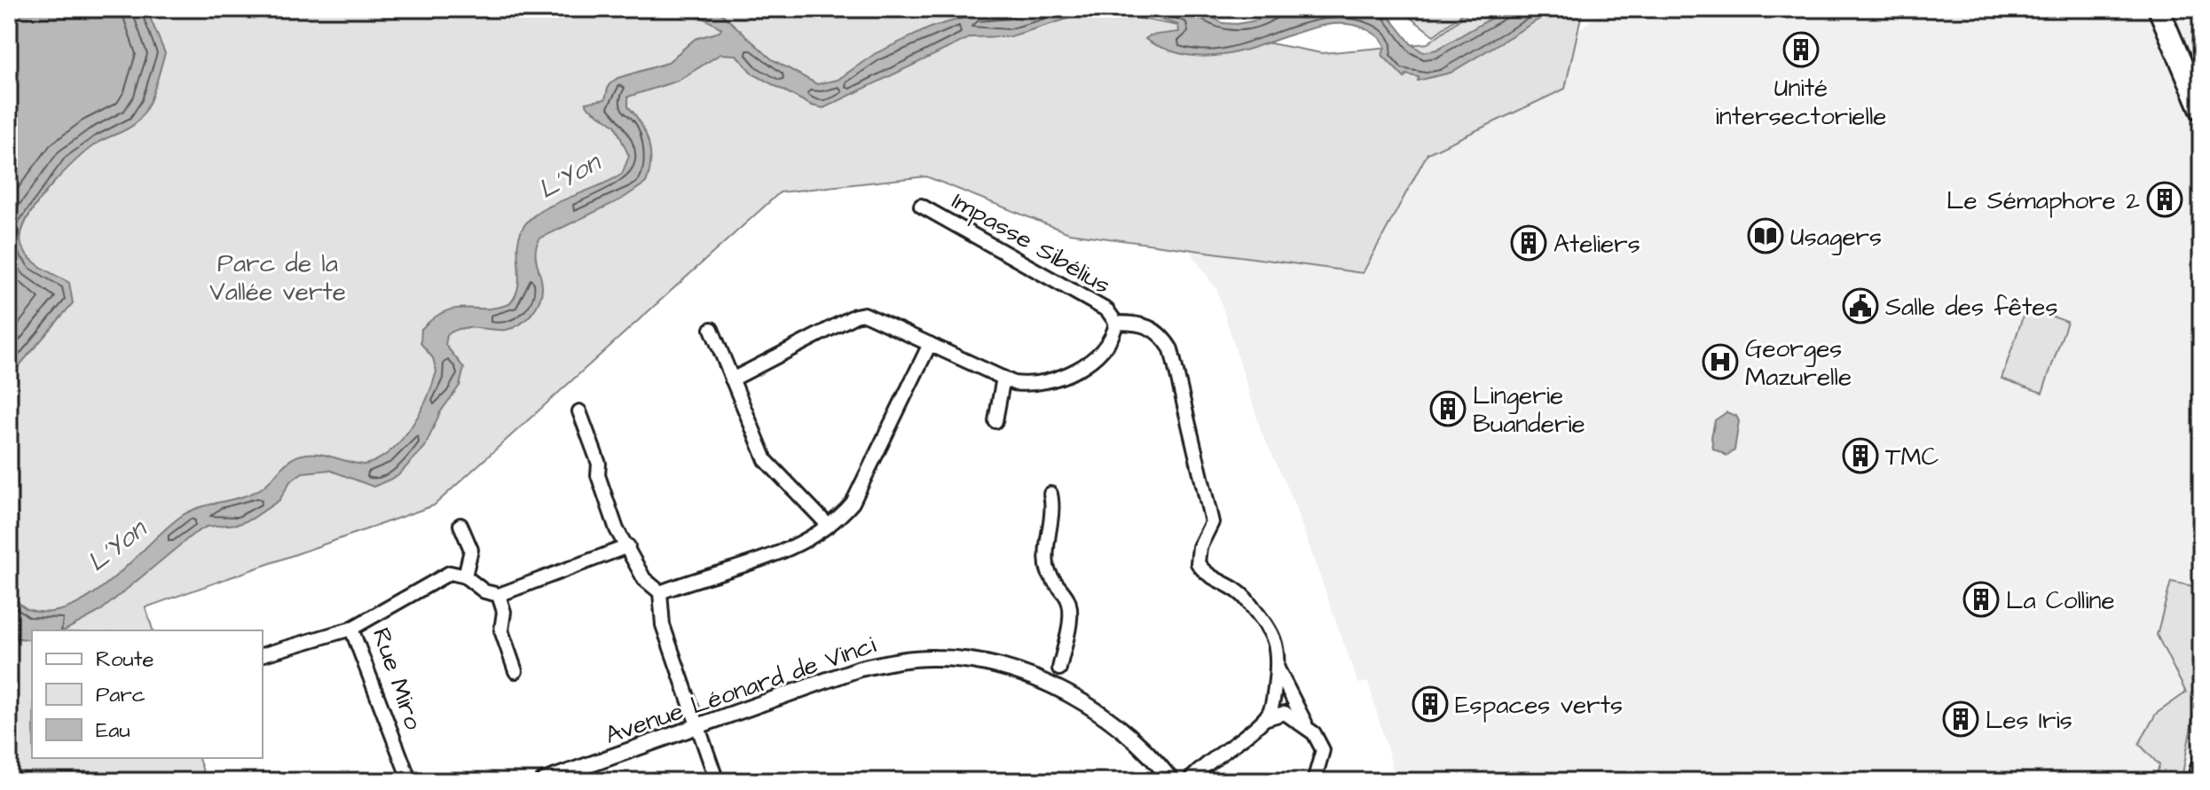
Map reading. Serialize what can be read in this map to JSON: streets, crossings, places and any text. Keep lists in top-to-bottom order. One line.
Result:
{"streets":{"street":["Impasse Sibélius","Rue Miro","Avenue Léonard de Vinci"]},"water":["L'Yon"],"parks":["Parc de la Vallée verte"],"places":{"building":["Unité intersectorielle","Le Sémaphore 2","Ateliers","Lingerie Buanderie","TMC","La Colline","Espaces verts","Les Iris"],"library":["Usagers"],"public building":["Salle des fêtes"],"hospital":["Georges Mazurelle"]},"legend":["Route","Parc","Eau"]}
